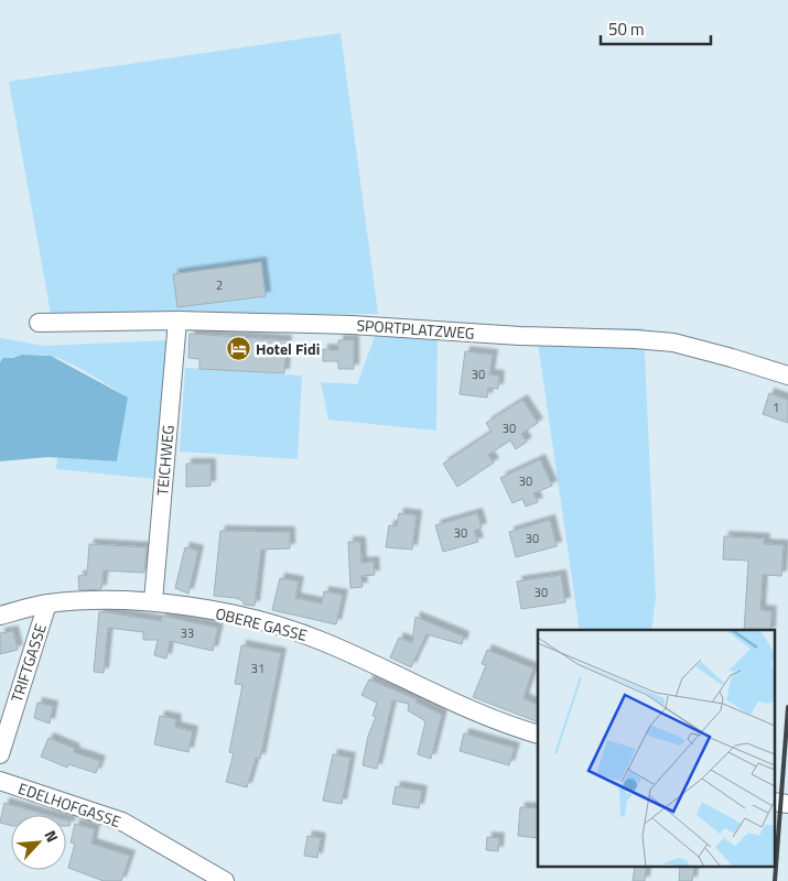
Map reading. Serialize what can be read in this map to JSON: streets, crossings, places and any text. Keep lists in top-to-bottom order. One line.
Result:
{"streets":{"street":["SPORTPLATZWEG","TEICHWEG","OBERE GASSE","TRIFTGASSE","EDELHOFGASSE"]},"crossings":[["SPORTPLATZWEG","TEICHWEG"],["TEICHWEG","OBERE GASSE"],["OBERE GASSE","TRIFTGASSE"]],"places":{"hotel":["Hotel Fidi"]},"house_numbers":["2","30","1","30","30","30","30","30","33","31"],"scale_bar":"50 m","north":"top right"}
